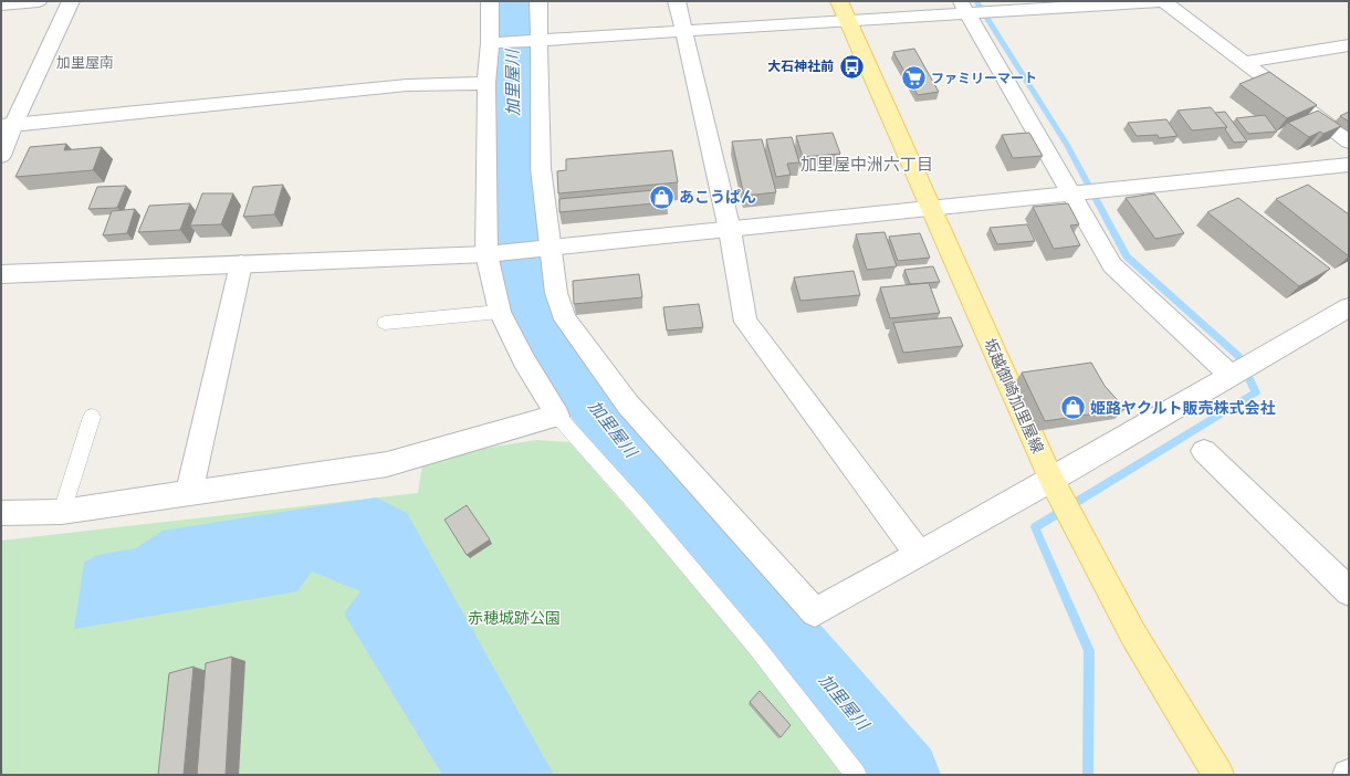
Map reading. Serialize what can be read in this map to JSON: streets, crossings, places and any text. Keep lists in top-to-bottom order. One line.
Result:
{"streets":{"main road":["坂越御崎加里屋線"]},"districts":["加里屋南","加里屋中洲六丁目"],"water":["加里屋川"],"parks":["赤穂城跡公園"],"places":{"bus stop":["大石神社前"],"supermarket":["ファミリーマート"],"shop":["あこうぱん","姫路ヤクルト販売株式会社"]}}
